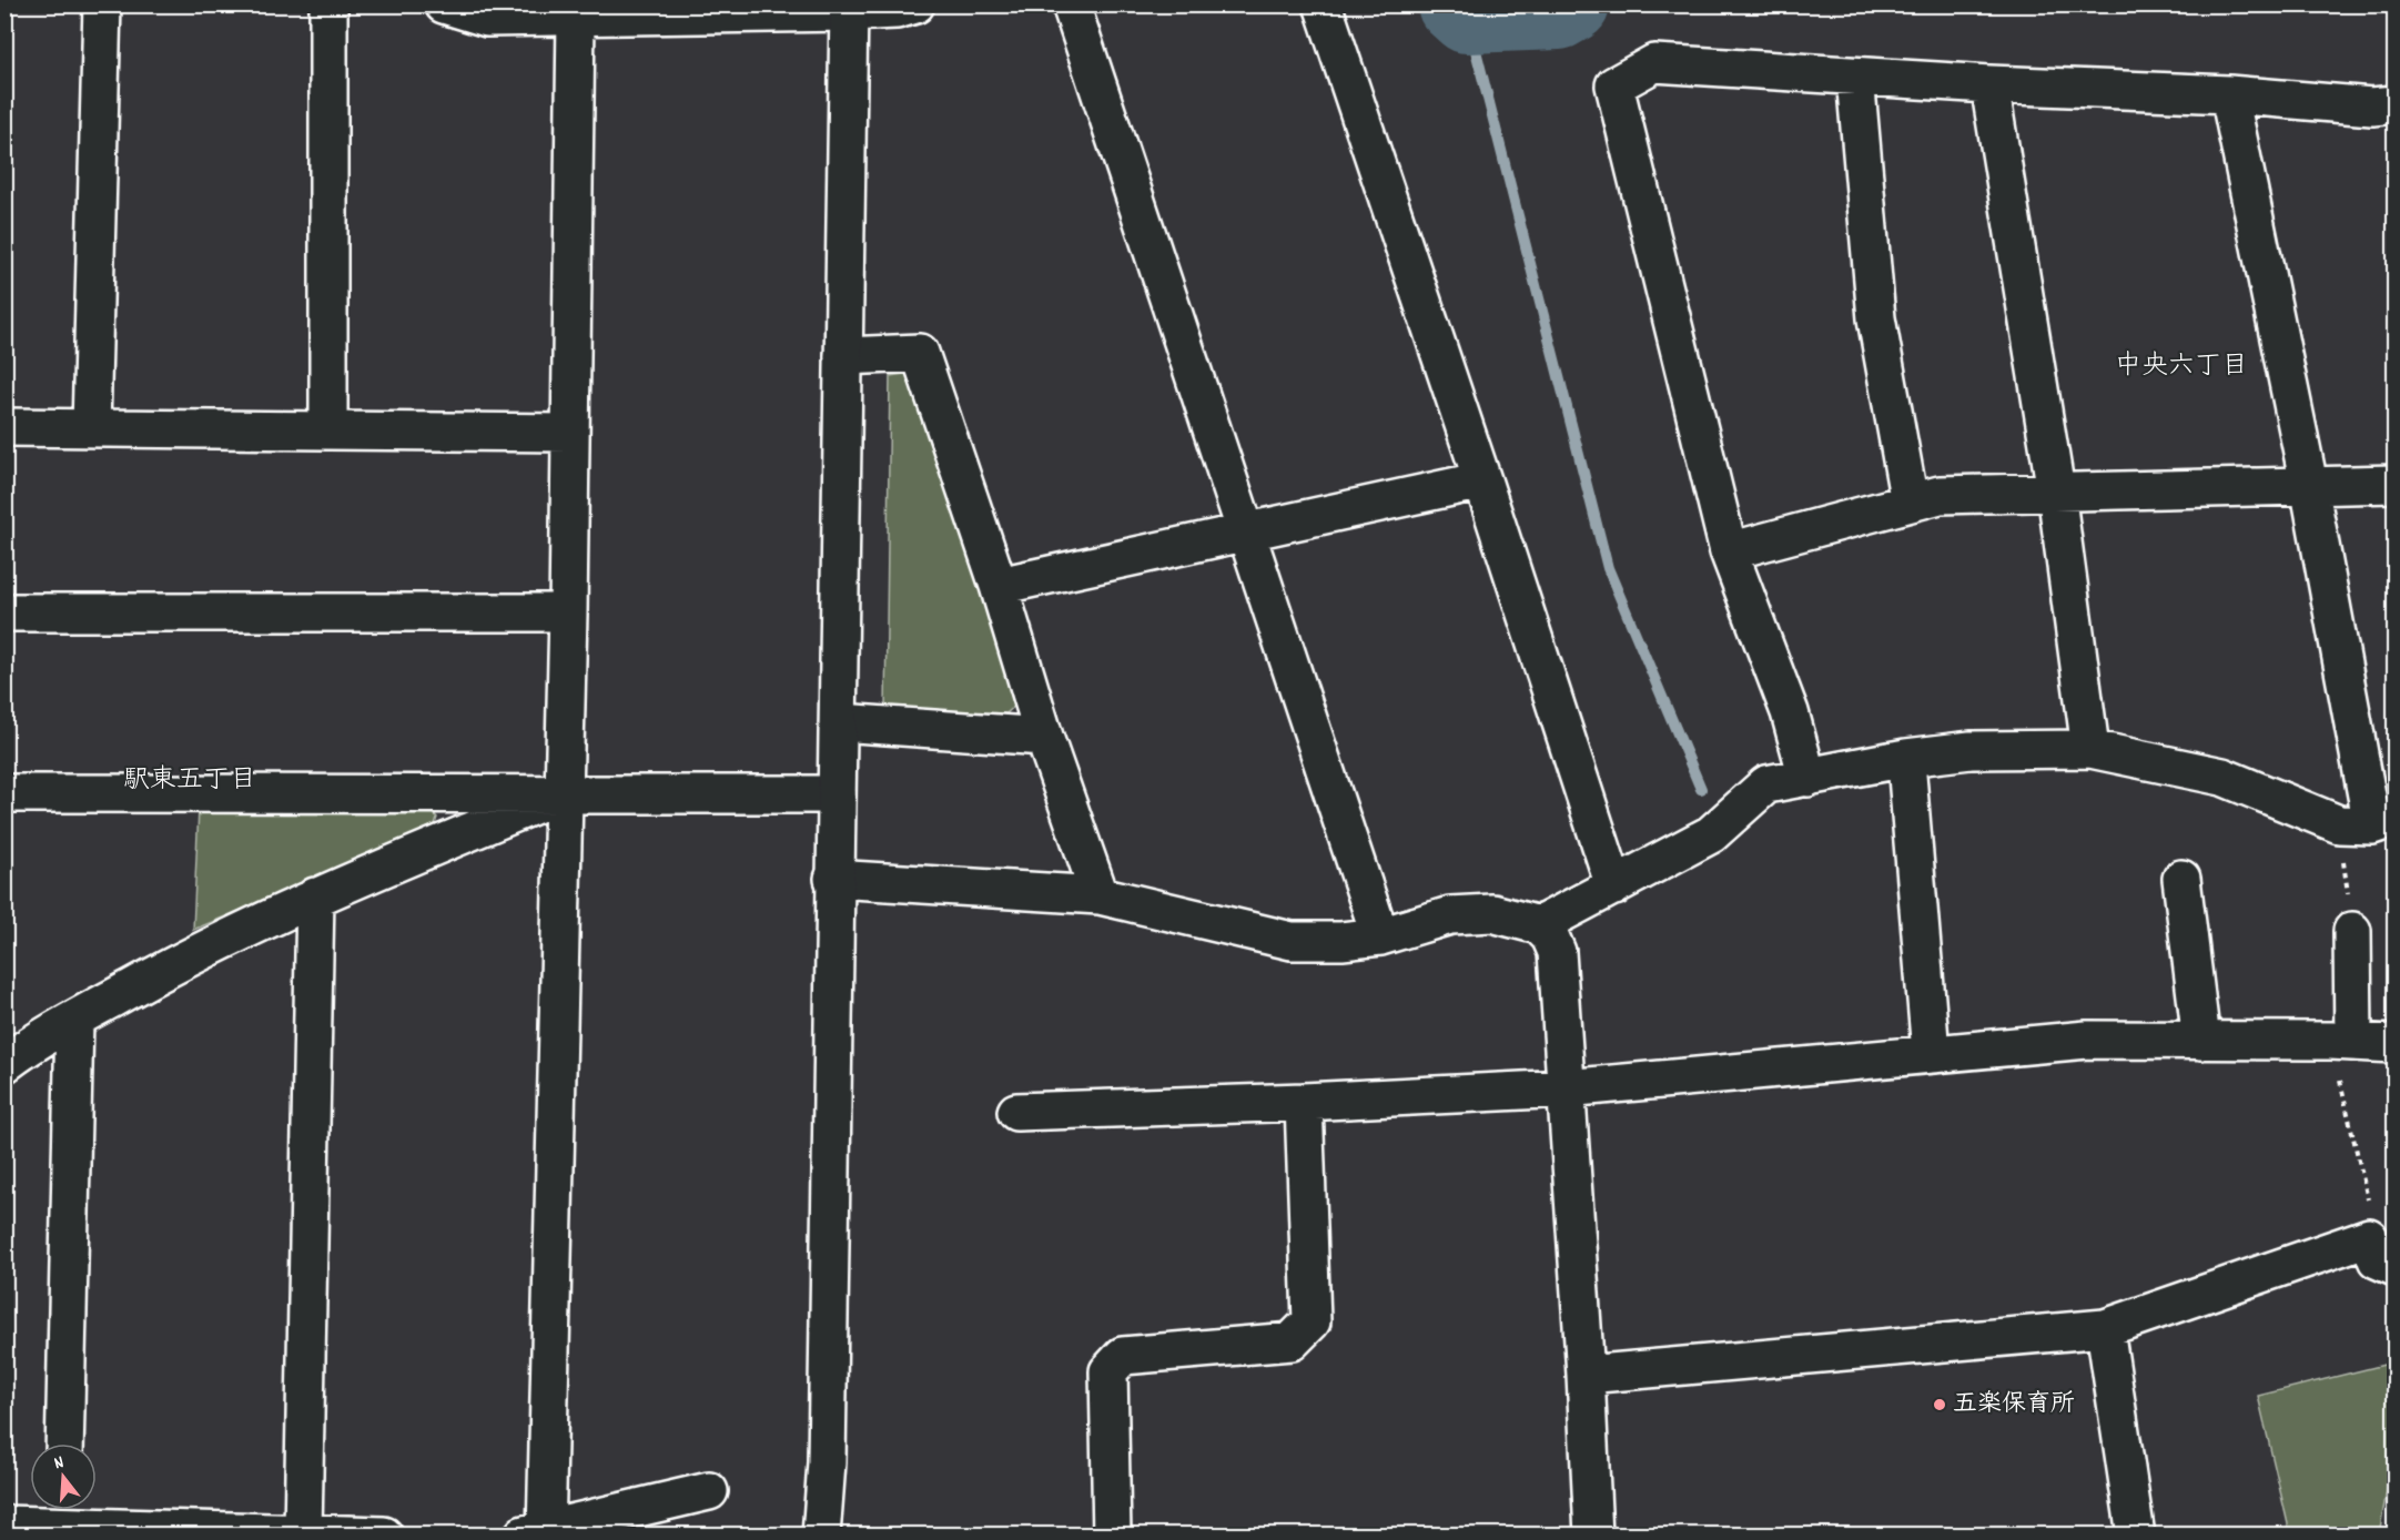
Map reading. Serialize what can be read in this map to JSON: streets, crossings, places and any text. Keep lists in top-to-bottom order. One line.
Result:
{"districts":["中央六丁目","駅東五丁目"],"places":["五楽保育所"],"north":"top"}
